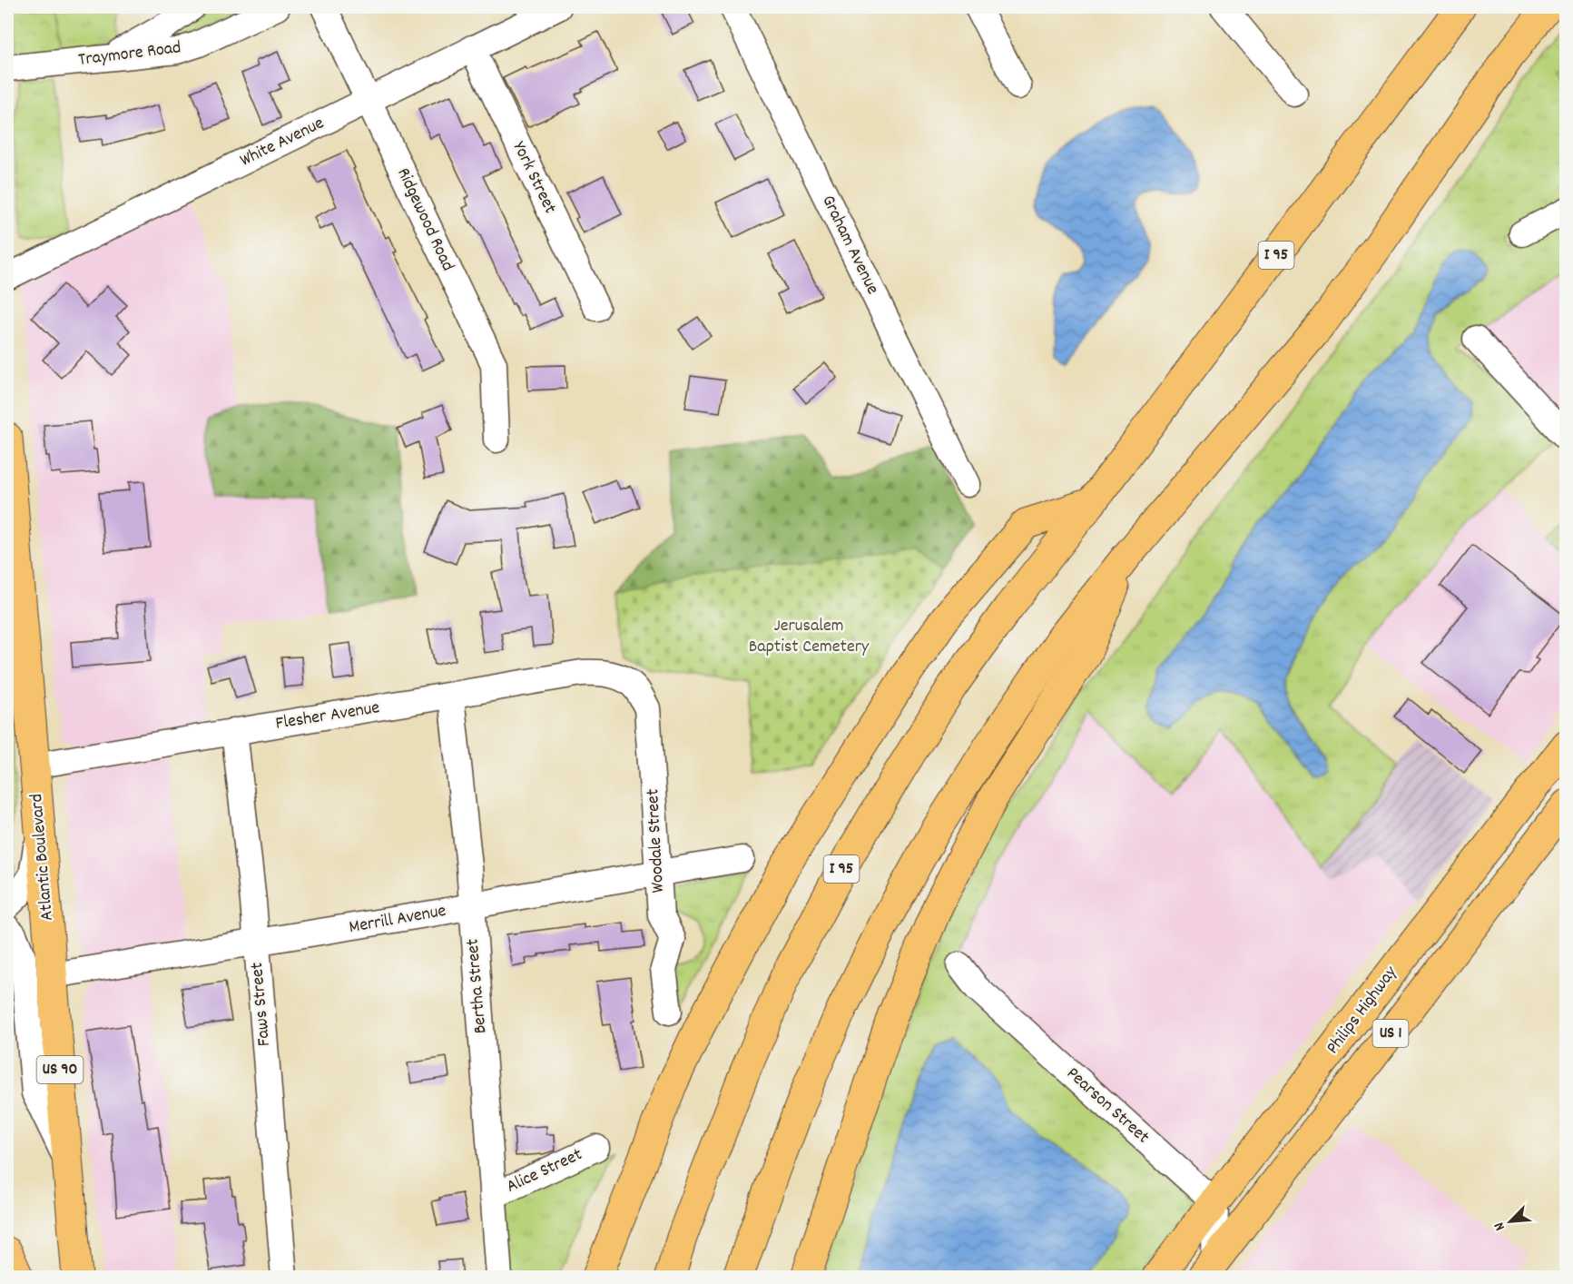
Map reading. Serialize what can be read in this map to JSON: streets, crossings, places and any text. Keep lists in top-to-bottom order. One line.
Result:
{"streets":{"main road":["I 95","Atlantic Boulevard","Philips Highway","US 1","US 90"],"street":["Traymore Road","White Avenue","York Street","Ridgewood Road","Graham Avenue","Flesher Avenue","Woodale Street","Merrill Avenue","Bertha Street","Faws Street","Pearson Street","Alice Street"]},"crossings":[["White Avenue","York Street"],["White Avenue","Ridgewood Road"],["Flesher Avenue","Woodale Street"],["Flesher Avenue","Atlantic Boulevard"],["Flesher Avenue","Bertha Street"],["Flesher Avenue","Faws Street"],["Woodale Street","Merrill Avenue"],["Atlantic Boulevard","Merrill Avenue"],["Merrill Avenue","Bertha Street"],["Merrill Avenue","Faws Street"],["Bertha Street","Alice Street"],["Philips Highway","Pearson Street"]],"parks":["Jerusalem Baptist Cemetery"],"north":"bottom left"}
